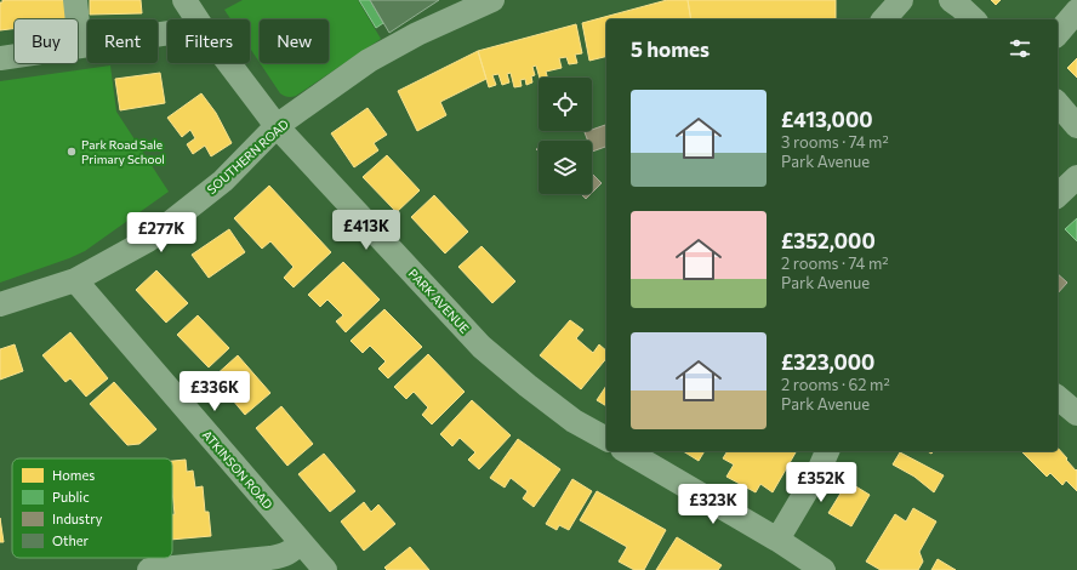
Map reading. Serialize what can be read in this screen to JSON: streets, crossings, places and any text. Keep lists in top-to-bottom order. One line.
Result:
{"streets":{"street":["SOUTHERN ROAD","PARK AVENUE","ATKINSON ROAD"]},"crossings":[["SOUTHERN ROAD","PARK AVENUE"],["SOUTHERN ROAD","ATKINSON ROAD"]],"places":["Park Road Sale Primary School"],"legend":["Homes","Public","Industry","Other"],"page":{"chip":["Buy","Rent","Filters","New"],"heading":"5 homes","list":[{"name":"£413,000","note":"3 rooms · 74 m² · Park Avenue"},{"name":"£352,000","note":"2 rooms · 74 m² · Park Avenue"},{"name":"£323,000","note":"2 rooms · 62 m² · Park Avenue"}],"price":["£413K","£277K","£336K","£352K","£323K"]}}
